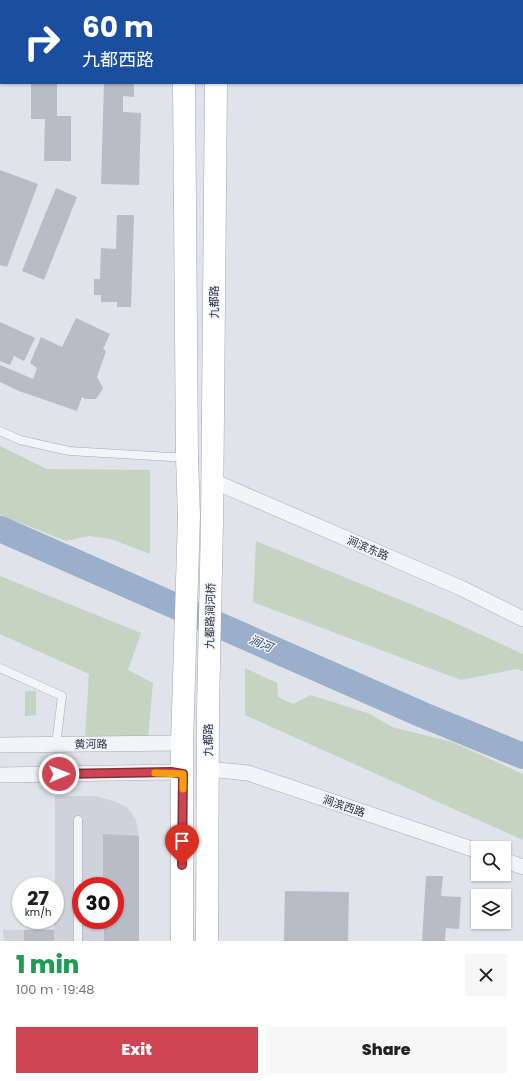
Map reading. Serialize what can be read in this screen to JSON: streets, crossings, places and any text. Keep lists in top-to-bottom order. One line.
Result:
{"streets":{"main road":["九都路","九都路涧河桥"],"street":["涧滨东路","黄河路","涧滨西路"]},"crossings":[["九都路","涧滨东路"],["九都路","九都路涧河桥"],["九都路","涧滨西路"]],"water":["涧河"],"page":{"turn":["60 m","九都西路"],"speed":"27 km/h","limit":"30","heading":["1 min","100 m · 19:48"],"buttons":["Exit","Share"]}}
